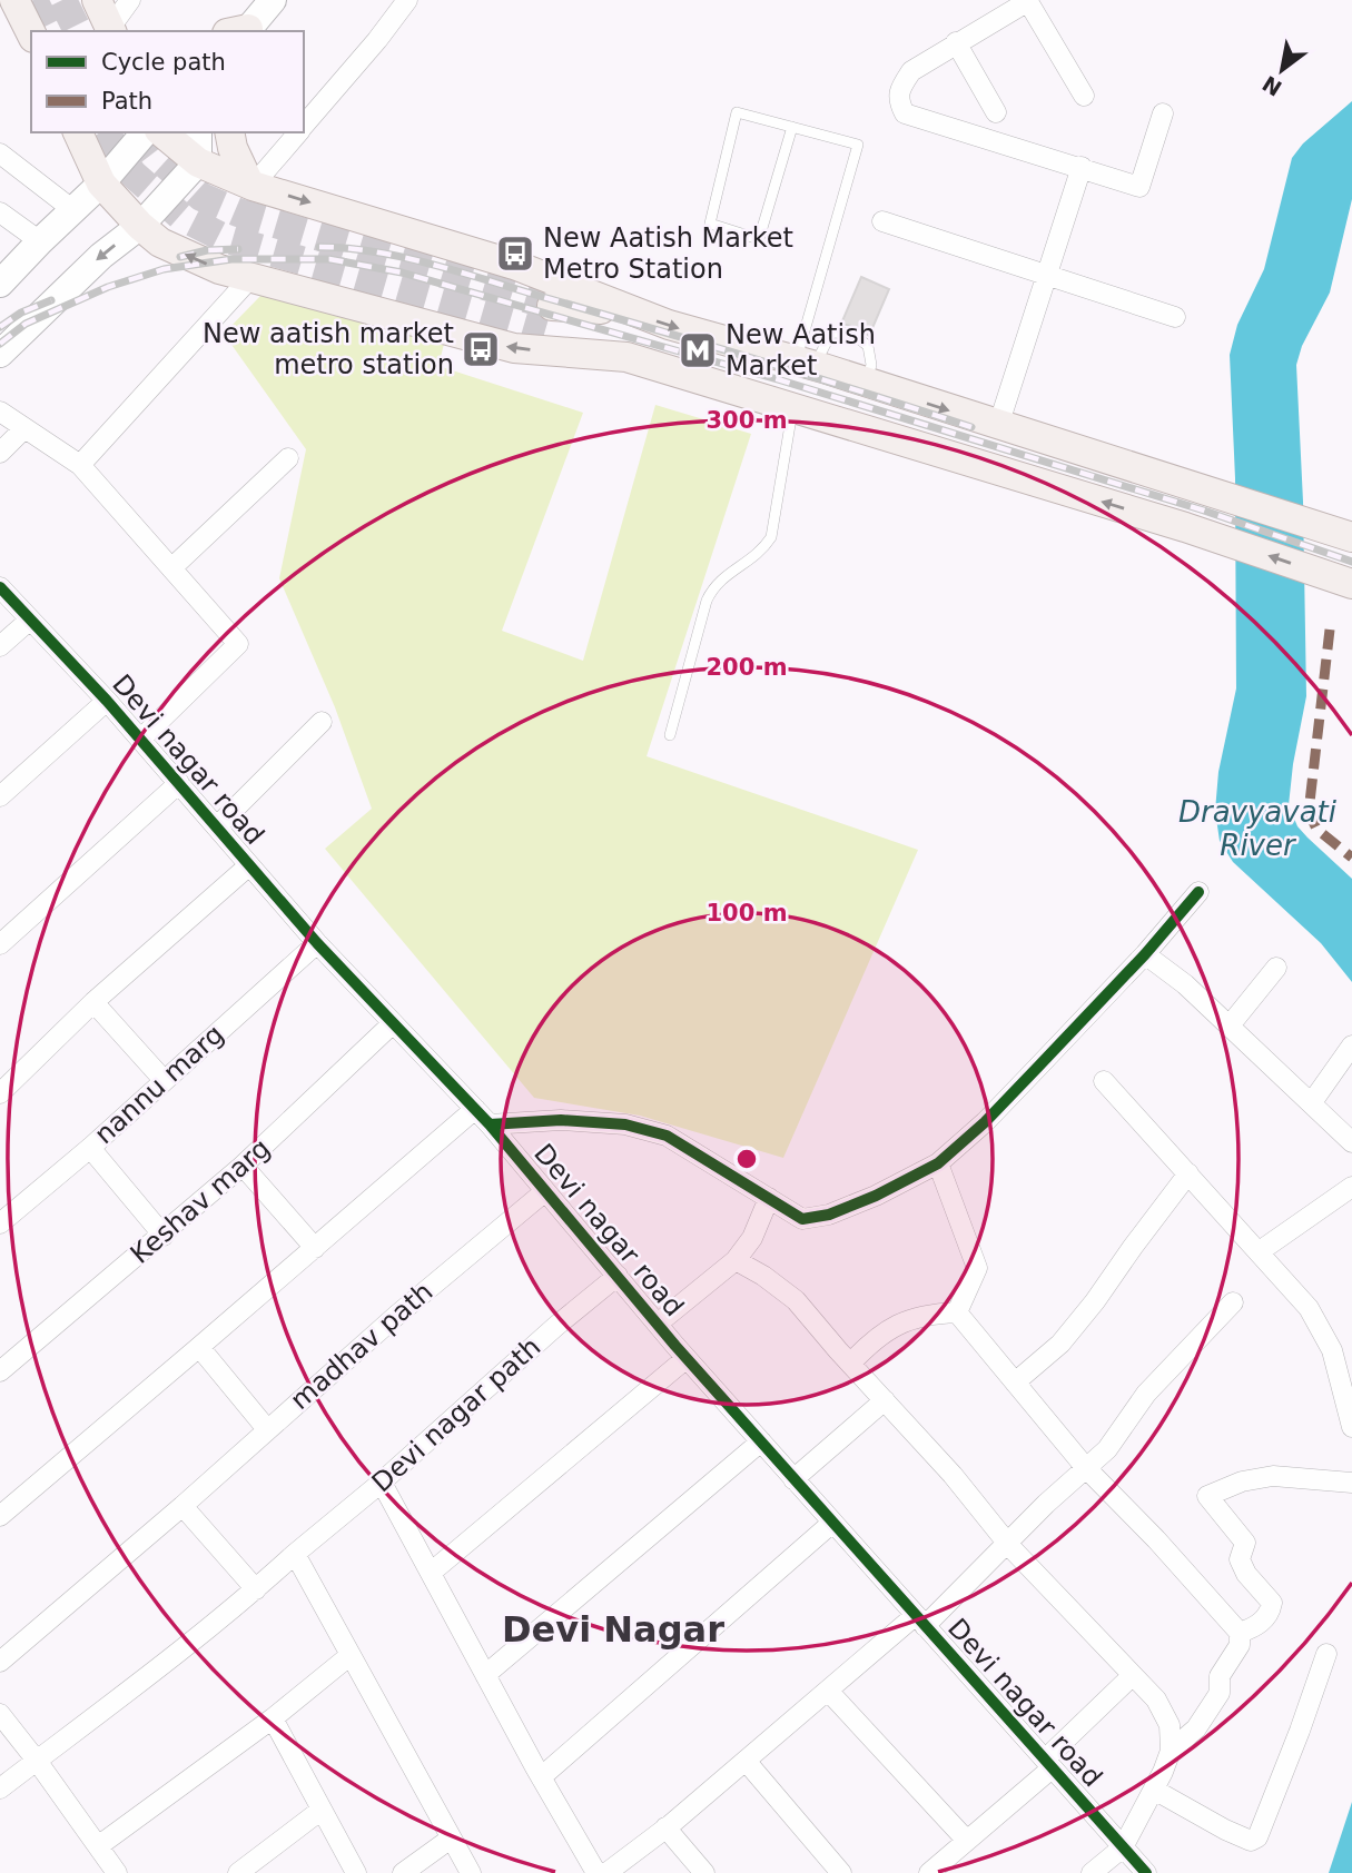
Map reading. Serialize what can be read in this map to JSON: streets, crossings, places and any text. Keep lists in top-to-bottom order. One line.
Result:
{"streets":{"street":["Devi nagar road","nannu marg","Keshav marg","madhav path","Devi nagar path"]},"crossings":[["Devi nagar road","nannu marg"],["Devi nagar road","Keshav marg"],["Devi nagar road","madhav path"],["Devi nagar road","Devi nagar path"]],"districts":["Devi Nagar"],"water":["Dravyavati River"],"places":{"bus stop":["New Aatish Market Metro Station","New aatish market metro station"],"metro station":["New Aatish Market"]},"legend":["Cycle path","Path"],"north":"bottom left","rings":["300 m","200 m","100 m"]}
